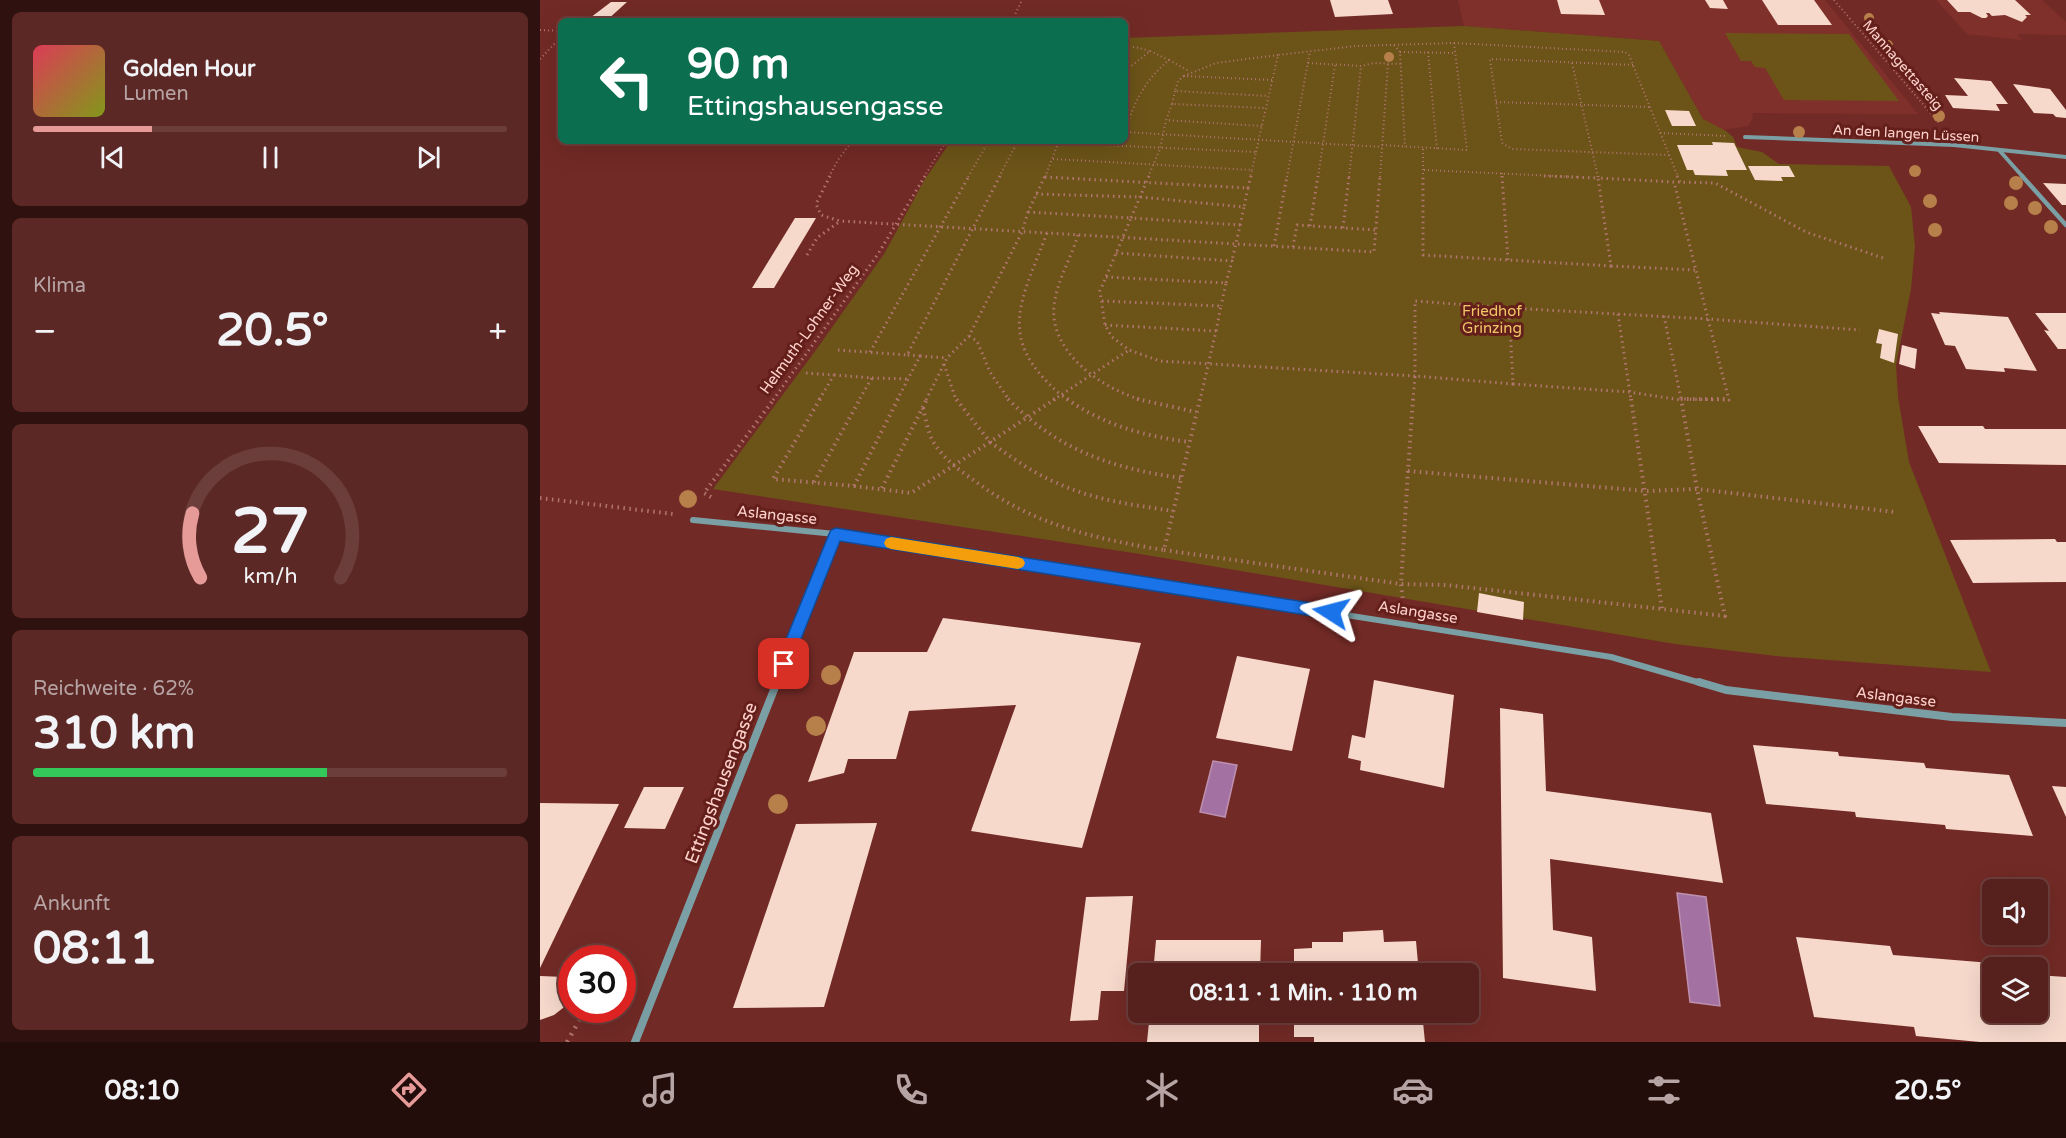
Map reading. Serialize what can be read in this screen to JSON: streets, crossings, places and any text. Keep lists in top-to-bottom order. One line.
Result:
{"streets":{"street":["An den langen Lüssen","Aslangasse","Ettingshausengasse"],"path":["Mannagettasteig","Helmuth-Lohner-Weg"]},"crossings":[["Mannagettasteig","An den langen Lüssen"],["Helmuth-Lohner-Weg","Aslangasse"],["Aslangasse","Ettingshausengasse"]],"parks":["Friedhof Grinzing"],"page":{"turn":["90 m","Ettingshausengasse"],"song":["Golden Hour","Lumen"],"tile":["Klima",["Reichweite · 62%","310 km"],["Ankunft","08:11"]],"heat":["−","20.5°","+"],"limit":"30","trip":"08:11 · 1 Min. · 110 m","tabs":["08:10","20.5°"],"gauge":["27","km/h"]}}
